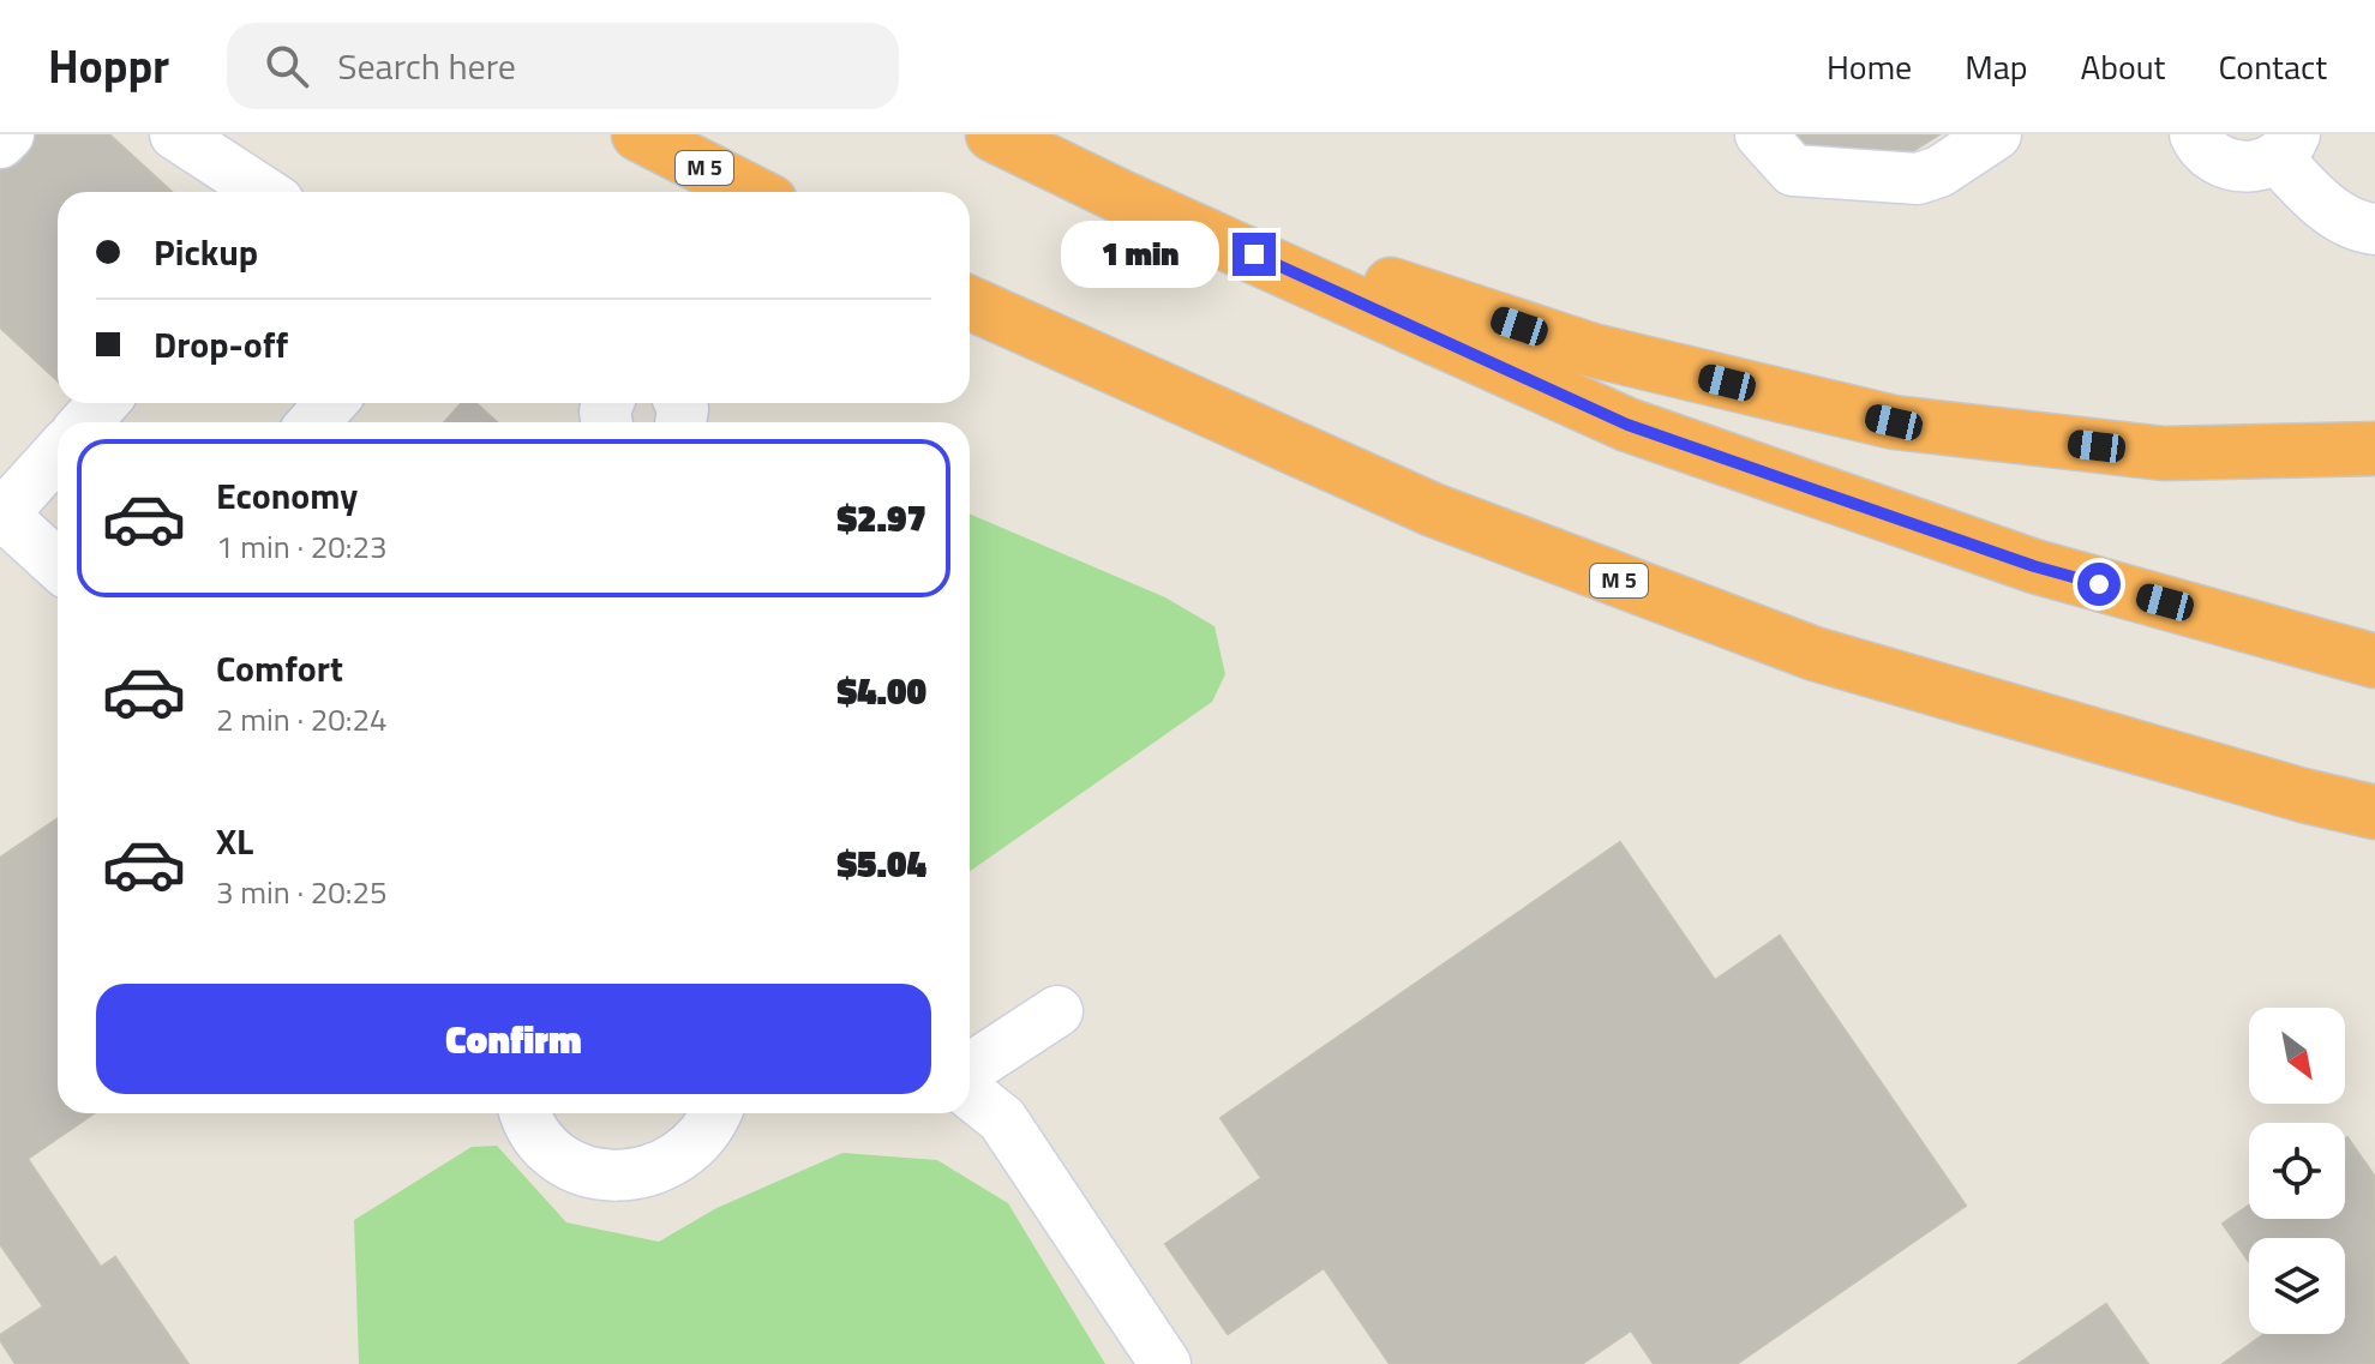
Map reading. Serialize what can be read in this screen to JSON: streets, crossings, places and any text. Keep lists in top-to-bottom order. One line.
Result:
{"streets":{"highway":["M 5"]},"north":"bottom right","page":{"header":"Hoppr","search":"Search here","nav":["Home","Map","About","Contact"],"banner":["Pickup","Drop-off"],"bubble":"1 min","list":[{"name":"Economy","note":"1 min · 20:23","value":"$2.97"},{"name":"Comfort","note":"2 min · 20:24","value":"$4.00"},{"name":"XL","note":"3 min · 20:25","value":"$5.04"}],"buttons":"Confirm"}}
